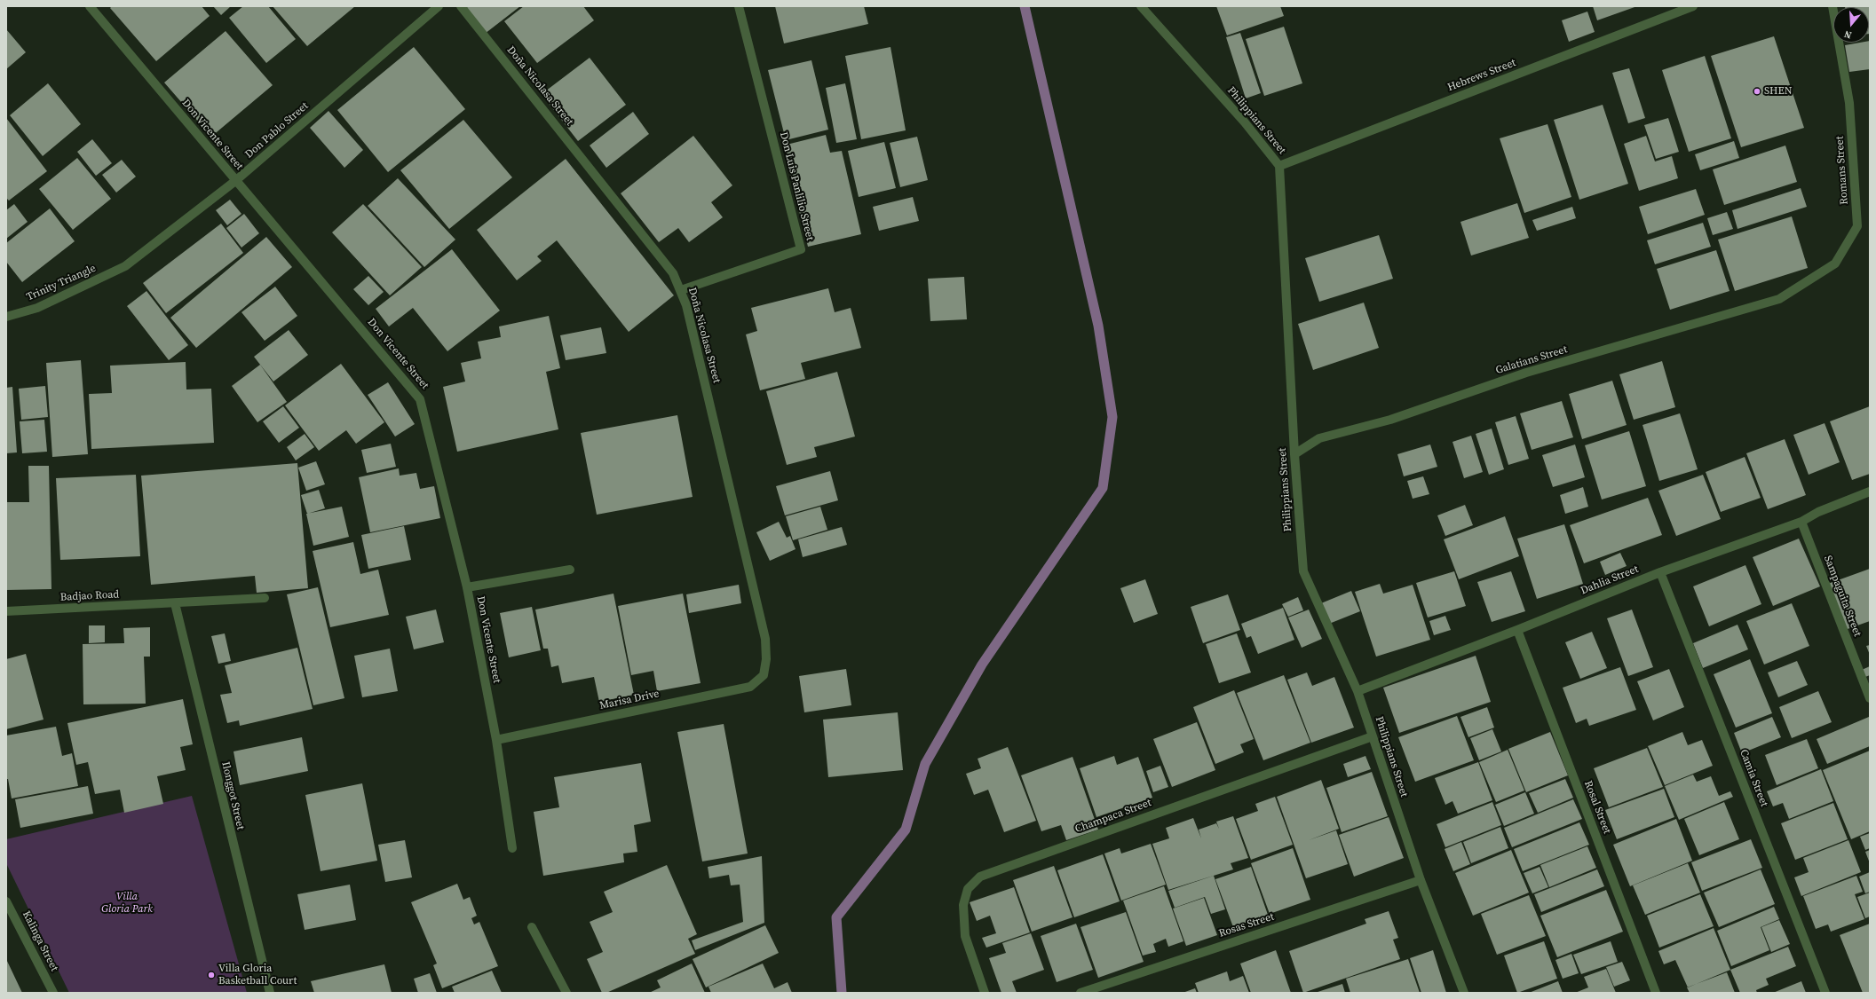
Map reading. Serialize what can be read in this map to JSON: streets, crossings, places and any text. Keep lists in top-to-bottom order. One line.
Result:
{"streets":{"street":["Hebrews Street","Doña Nicolasa Street","Philippians Street","Don Pablo Street","Don Vicente Street","Romans Street","Don Luis Panlilio Street","Trinity Triangle","Galatians Street","Dahlia Street","Badjao Road","Sampaguita Street","Marisa Drive","Camia Street","Ilonggot Street","Rosal Street","Champaca Street","Rosas Street","Kalinga Street"]},"crossings":[["Hebrews Street","Philippians Street"],["Doña Nicolasa Street","Don Luis Panlilio Street"],["Doña Nicolasa Street","Marisa Drive"],["Philippians Street","Galatians Street"],["Philippians Street","Dahlia Street"],["Philippians Street","Champaca Street"],["Philippians Street","Rosas Street"],["Don Pablo Street","Don Vicente Street"],["Don Pablo Street","Trinity Triangle"],["Don Vicente Street","Marisa Drive"],["Romans Street","Galatians Street"],["Dahlia Street","Sampaguita Street"],["Dahlia Street","Camia Street"],["Dahlia Street","Rosal Street"],["Badjao Road","Ilonggot Street"]],"parks":["Villa Gloria Park"],"places":["SHEN","Villa Gloria Basketball Court"],"north":"bottom"}
